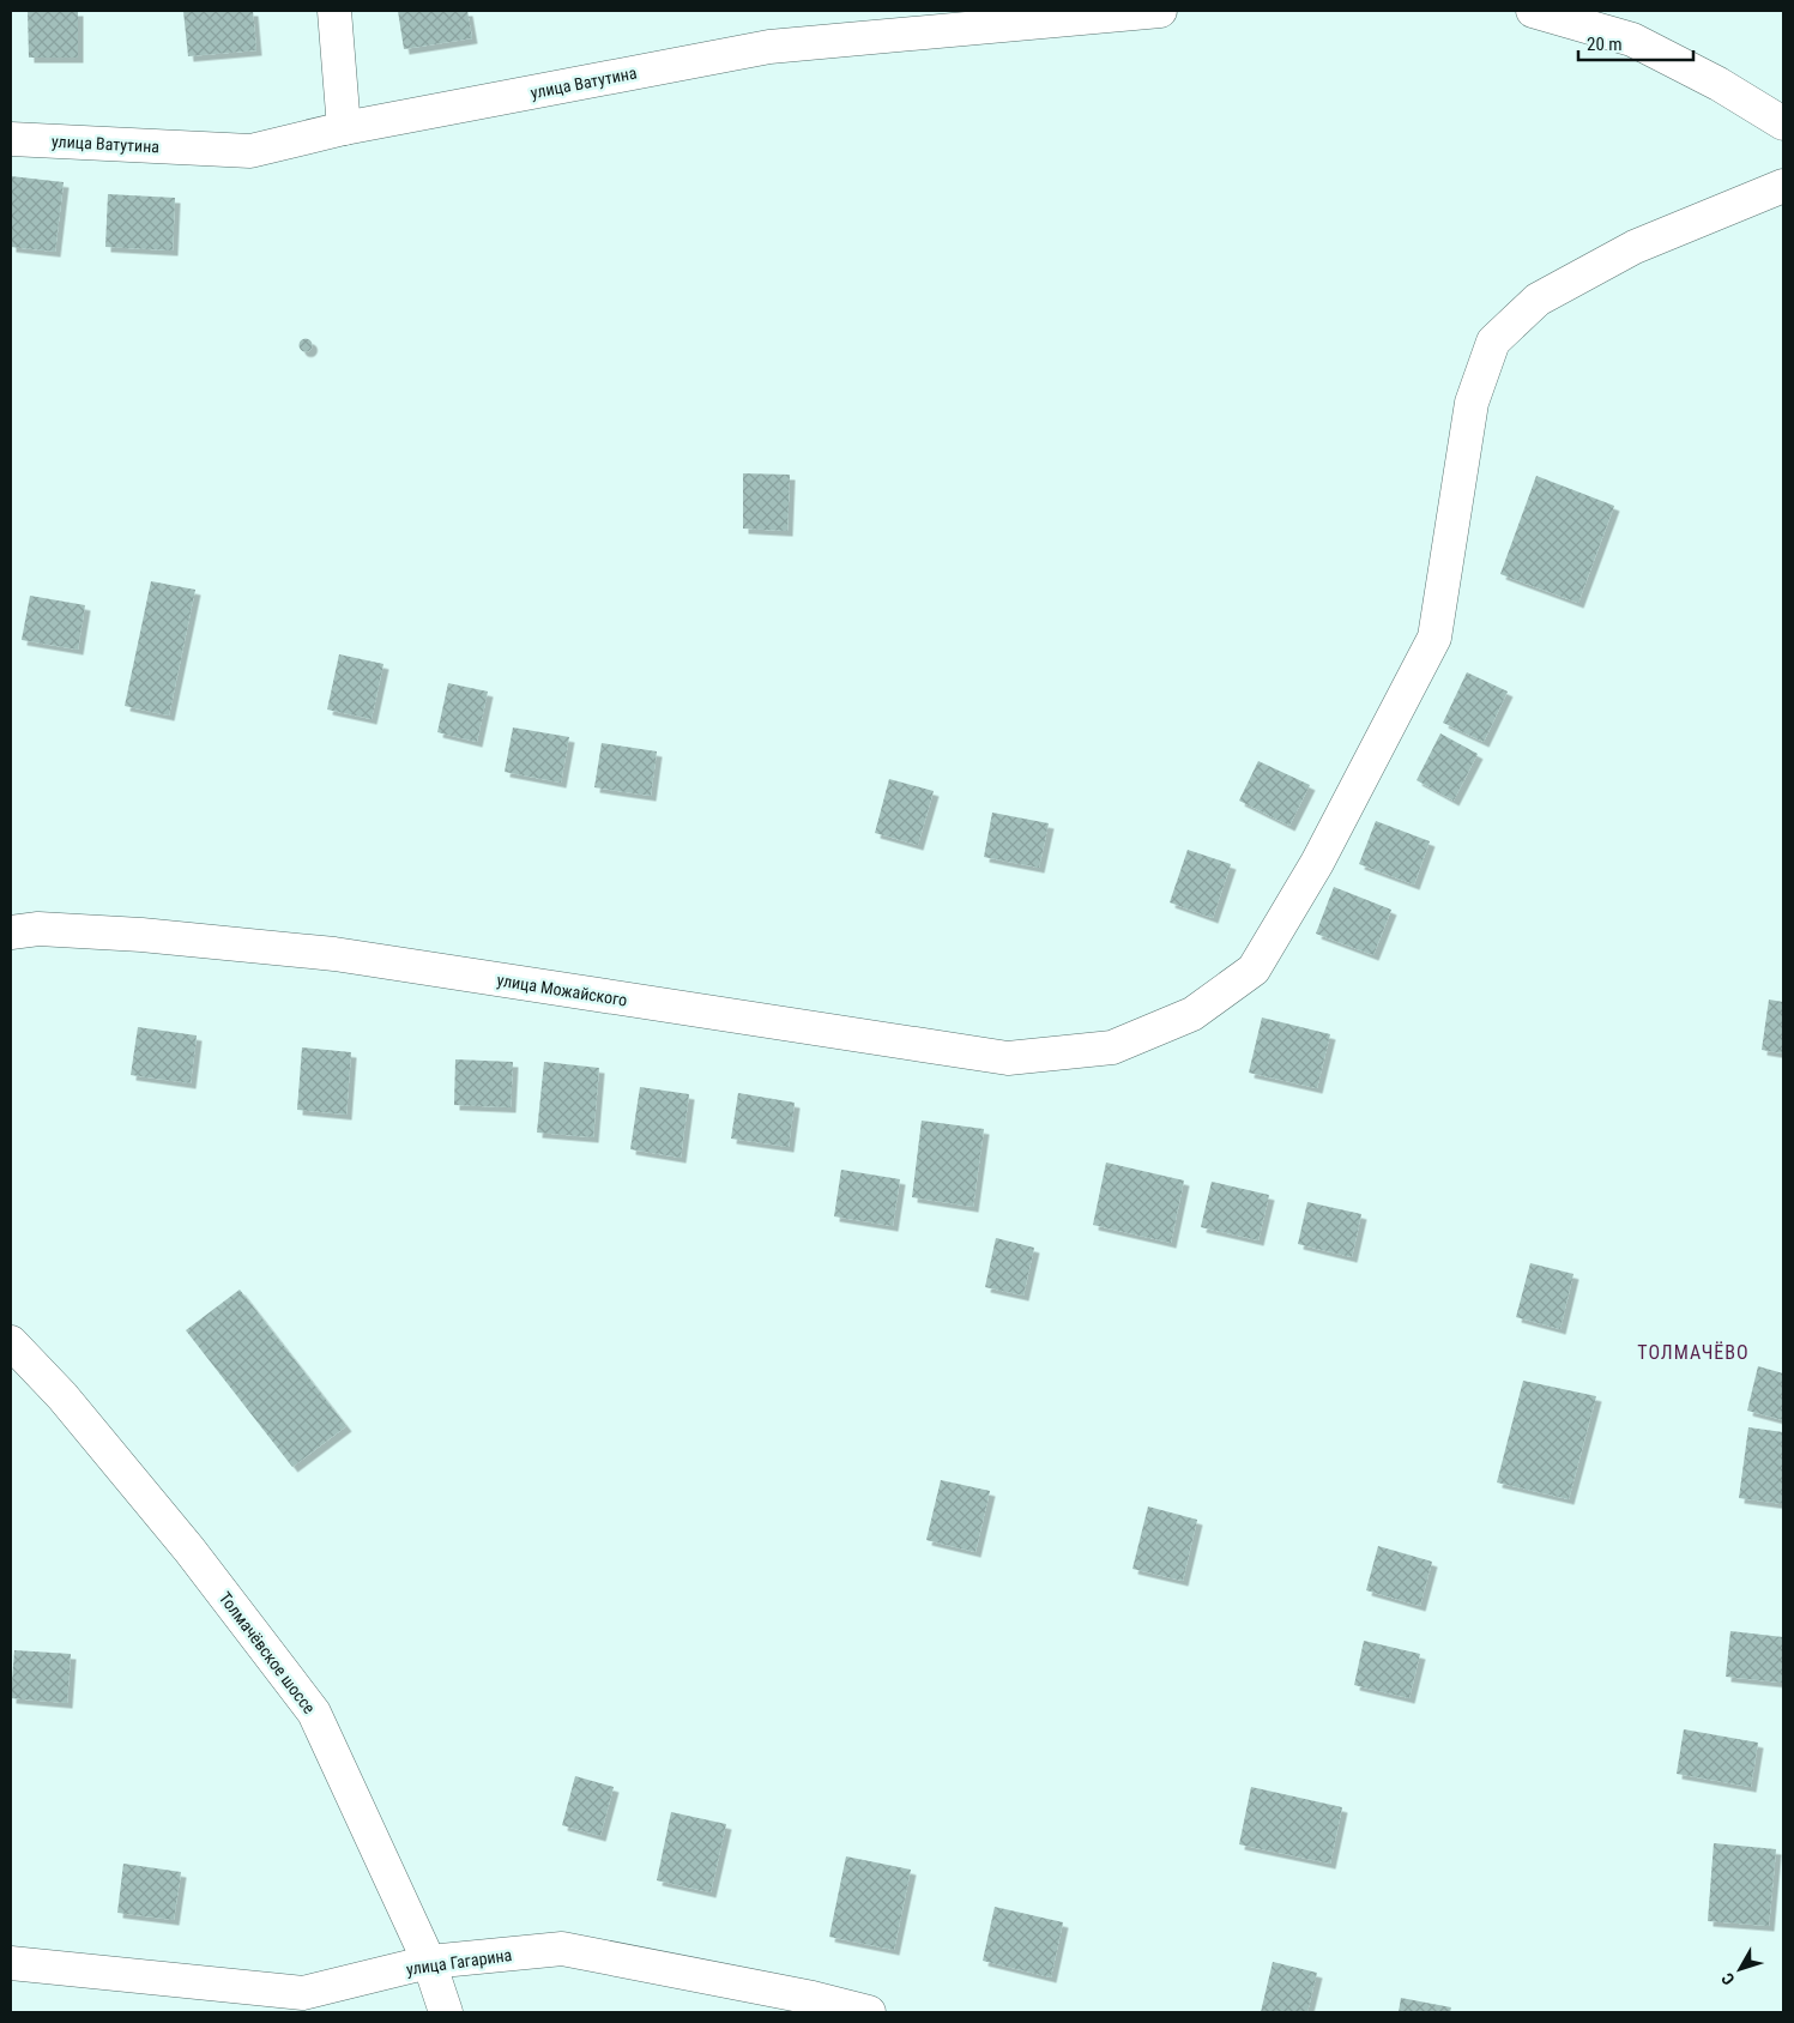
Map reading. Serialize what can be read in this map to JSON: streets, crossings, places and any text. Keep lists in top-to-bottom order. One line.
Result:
{"streets":{"street":["улица Ватутина","улица Можайского","Толмачёвское шоссе","улица Гагарина"]},"crossings":[["Толмачёвское шоссе","улица Гагарина"]],"districts":["ТОЛМАЧЁВО"],"scale_bar":"20 m","north":"bottom left"}
